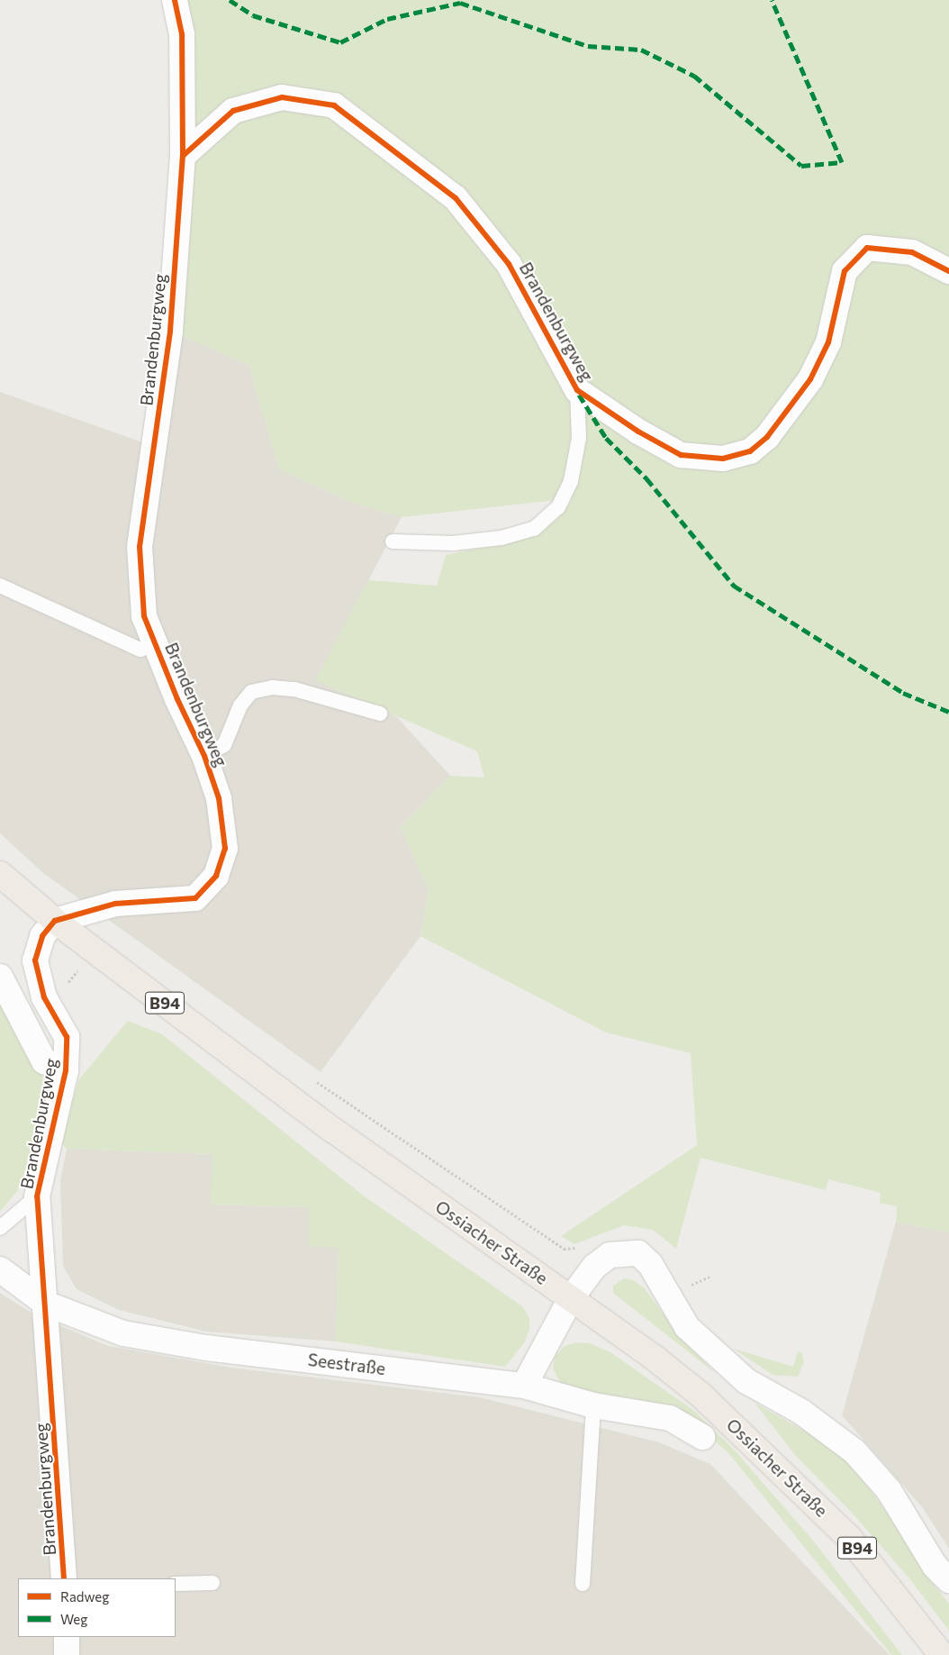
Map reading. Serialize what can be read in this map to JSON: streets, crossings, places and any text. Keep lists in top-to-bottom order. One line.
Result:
{"streets":{"main road":["B94","Ossiacher Straße"],"street":["Brandenburgweg","Seestraße"]},"crossings":[["Brandenburgweg","Ossiacher Straße"],["Brandenburgweg","Seestraße"]],"legend":["Radweg","Weg"]}
